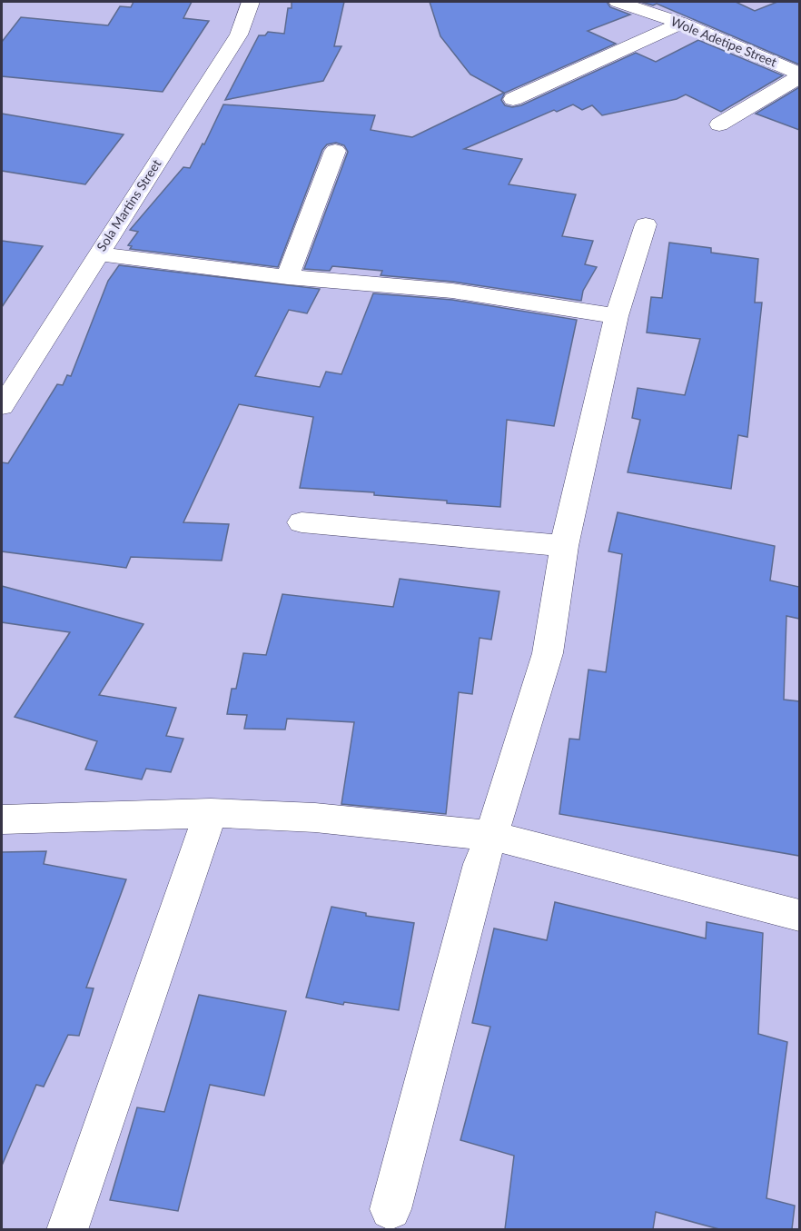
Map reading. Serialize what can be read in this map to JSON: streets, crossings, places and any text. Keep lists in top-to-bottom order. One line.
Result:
{"streets":{"street":["Wole Adetipe Street","Sola Martins Street"]}}
